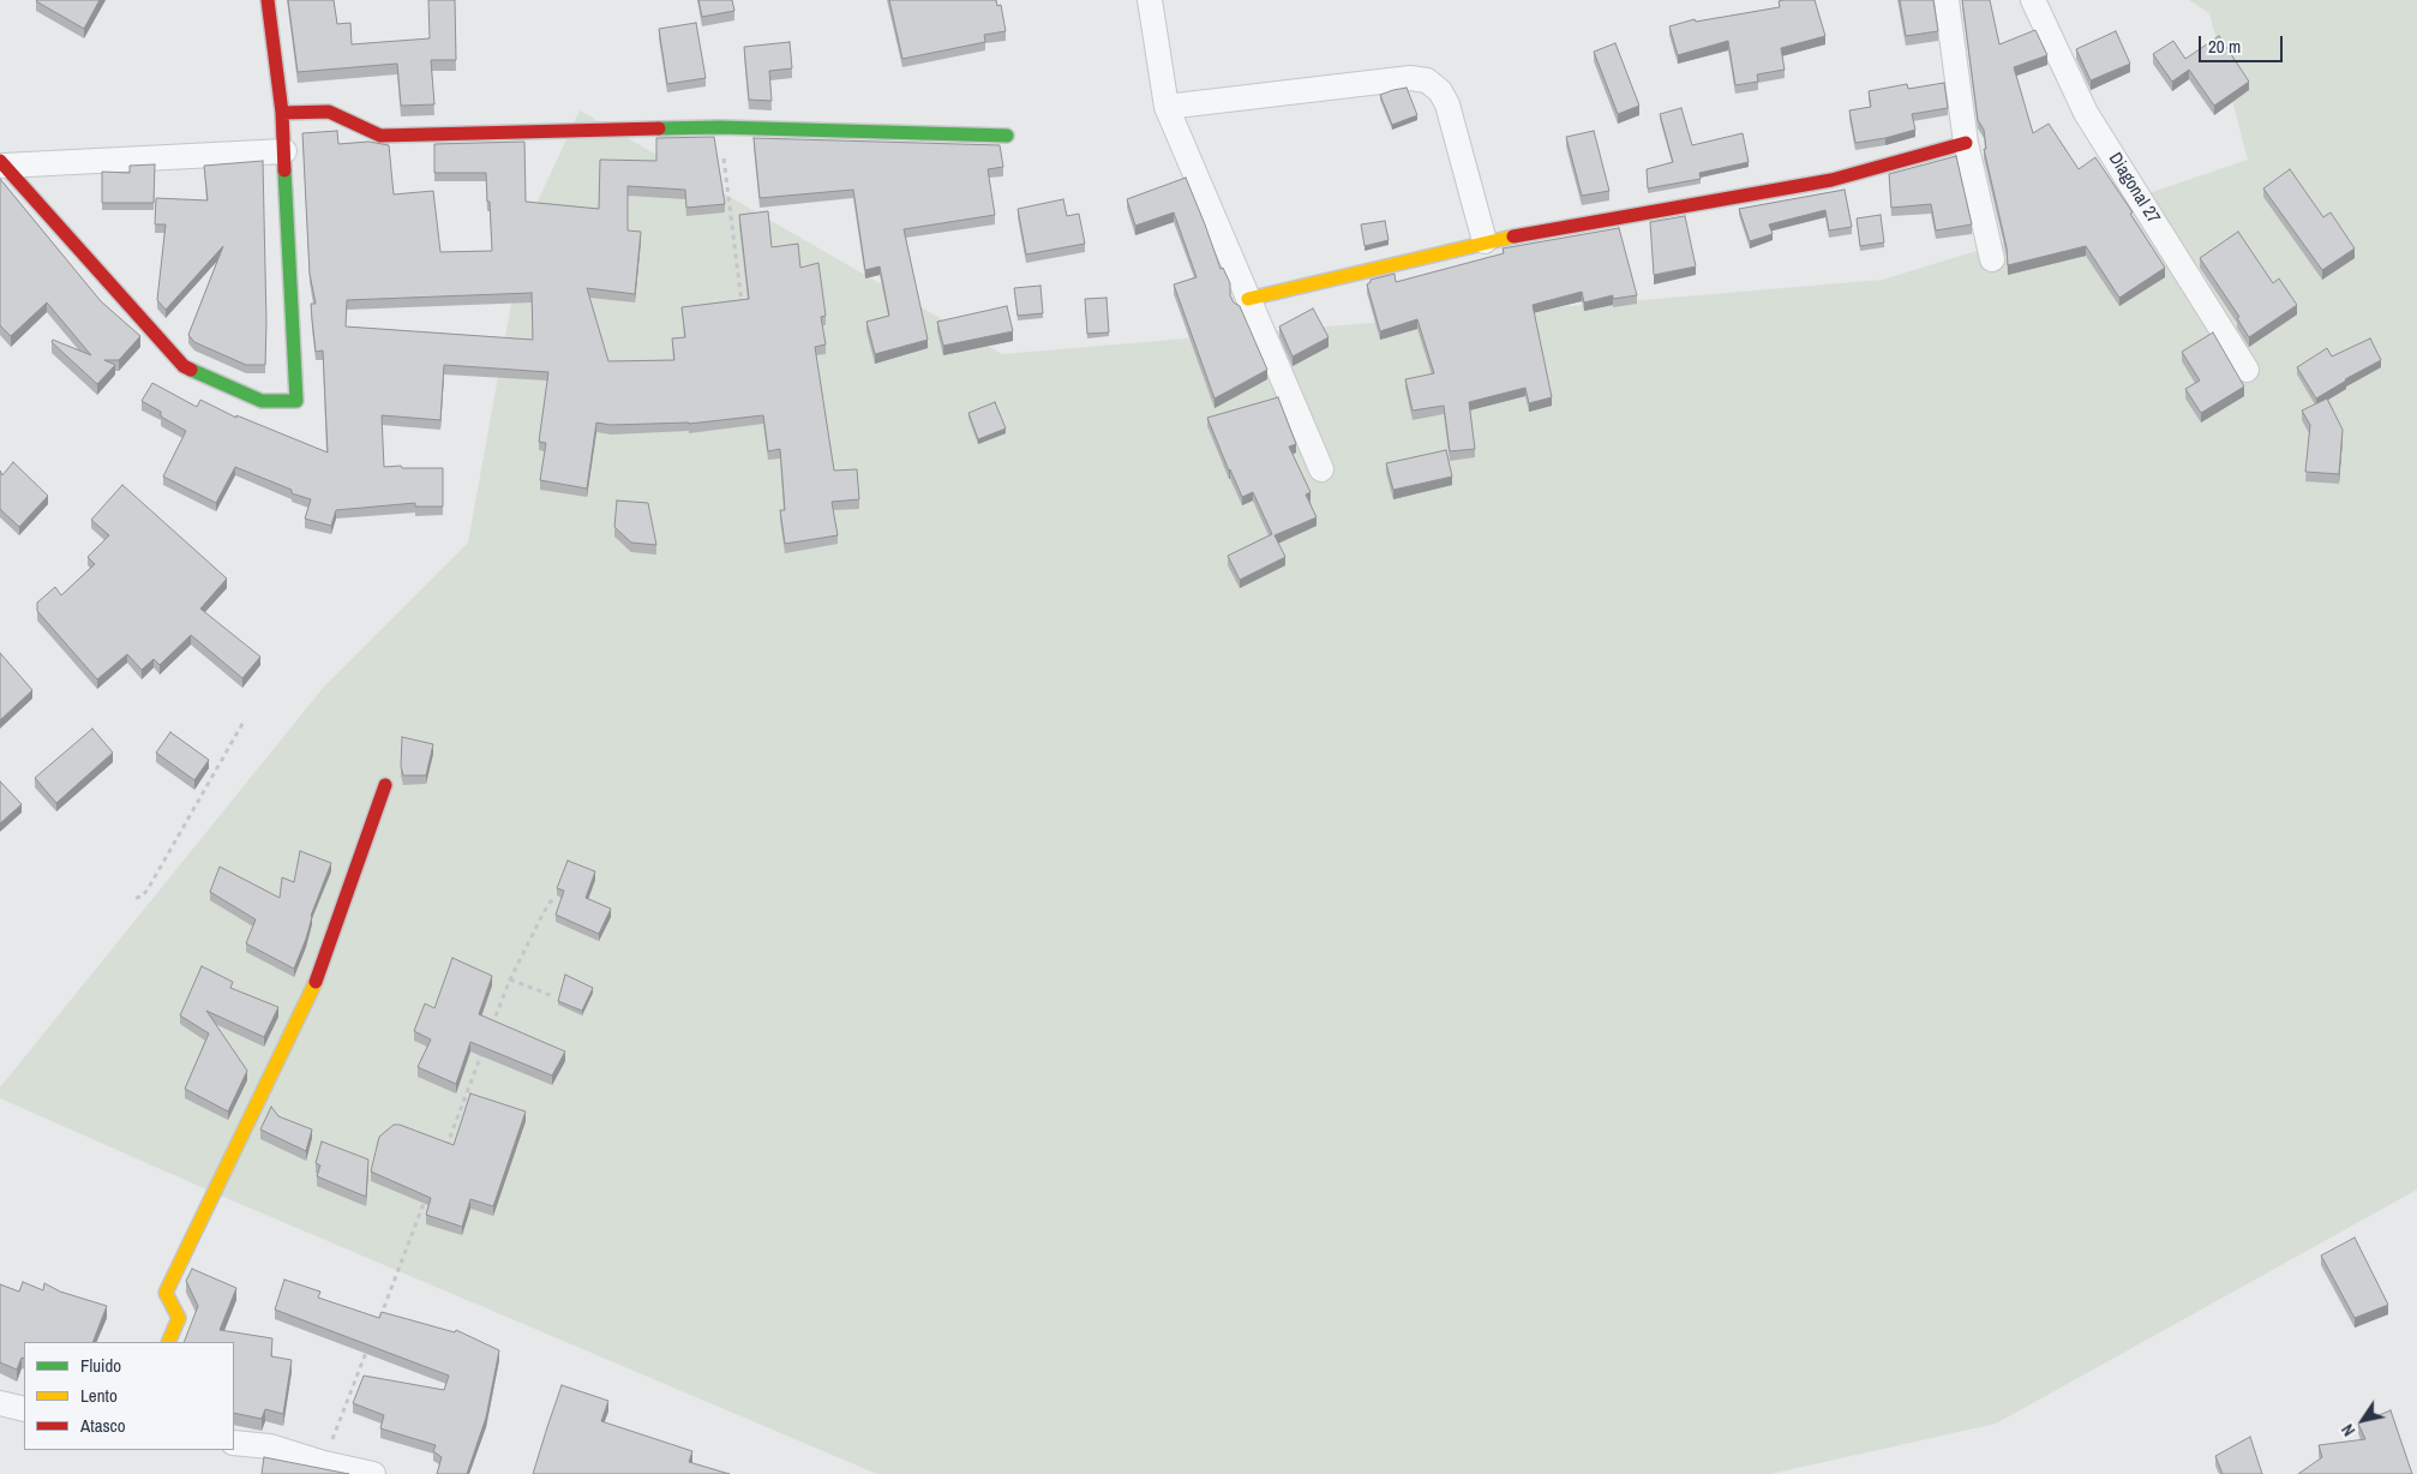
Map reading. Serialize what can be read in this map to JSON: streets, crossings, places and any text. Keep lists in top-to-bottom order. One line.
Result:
{"streets":{"street":["Diagonal 27"]},"legend":["Fluido","Lento","Atasco"],"scale_bar":"20 m","north":"bottom left"}
